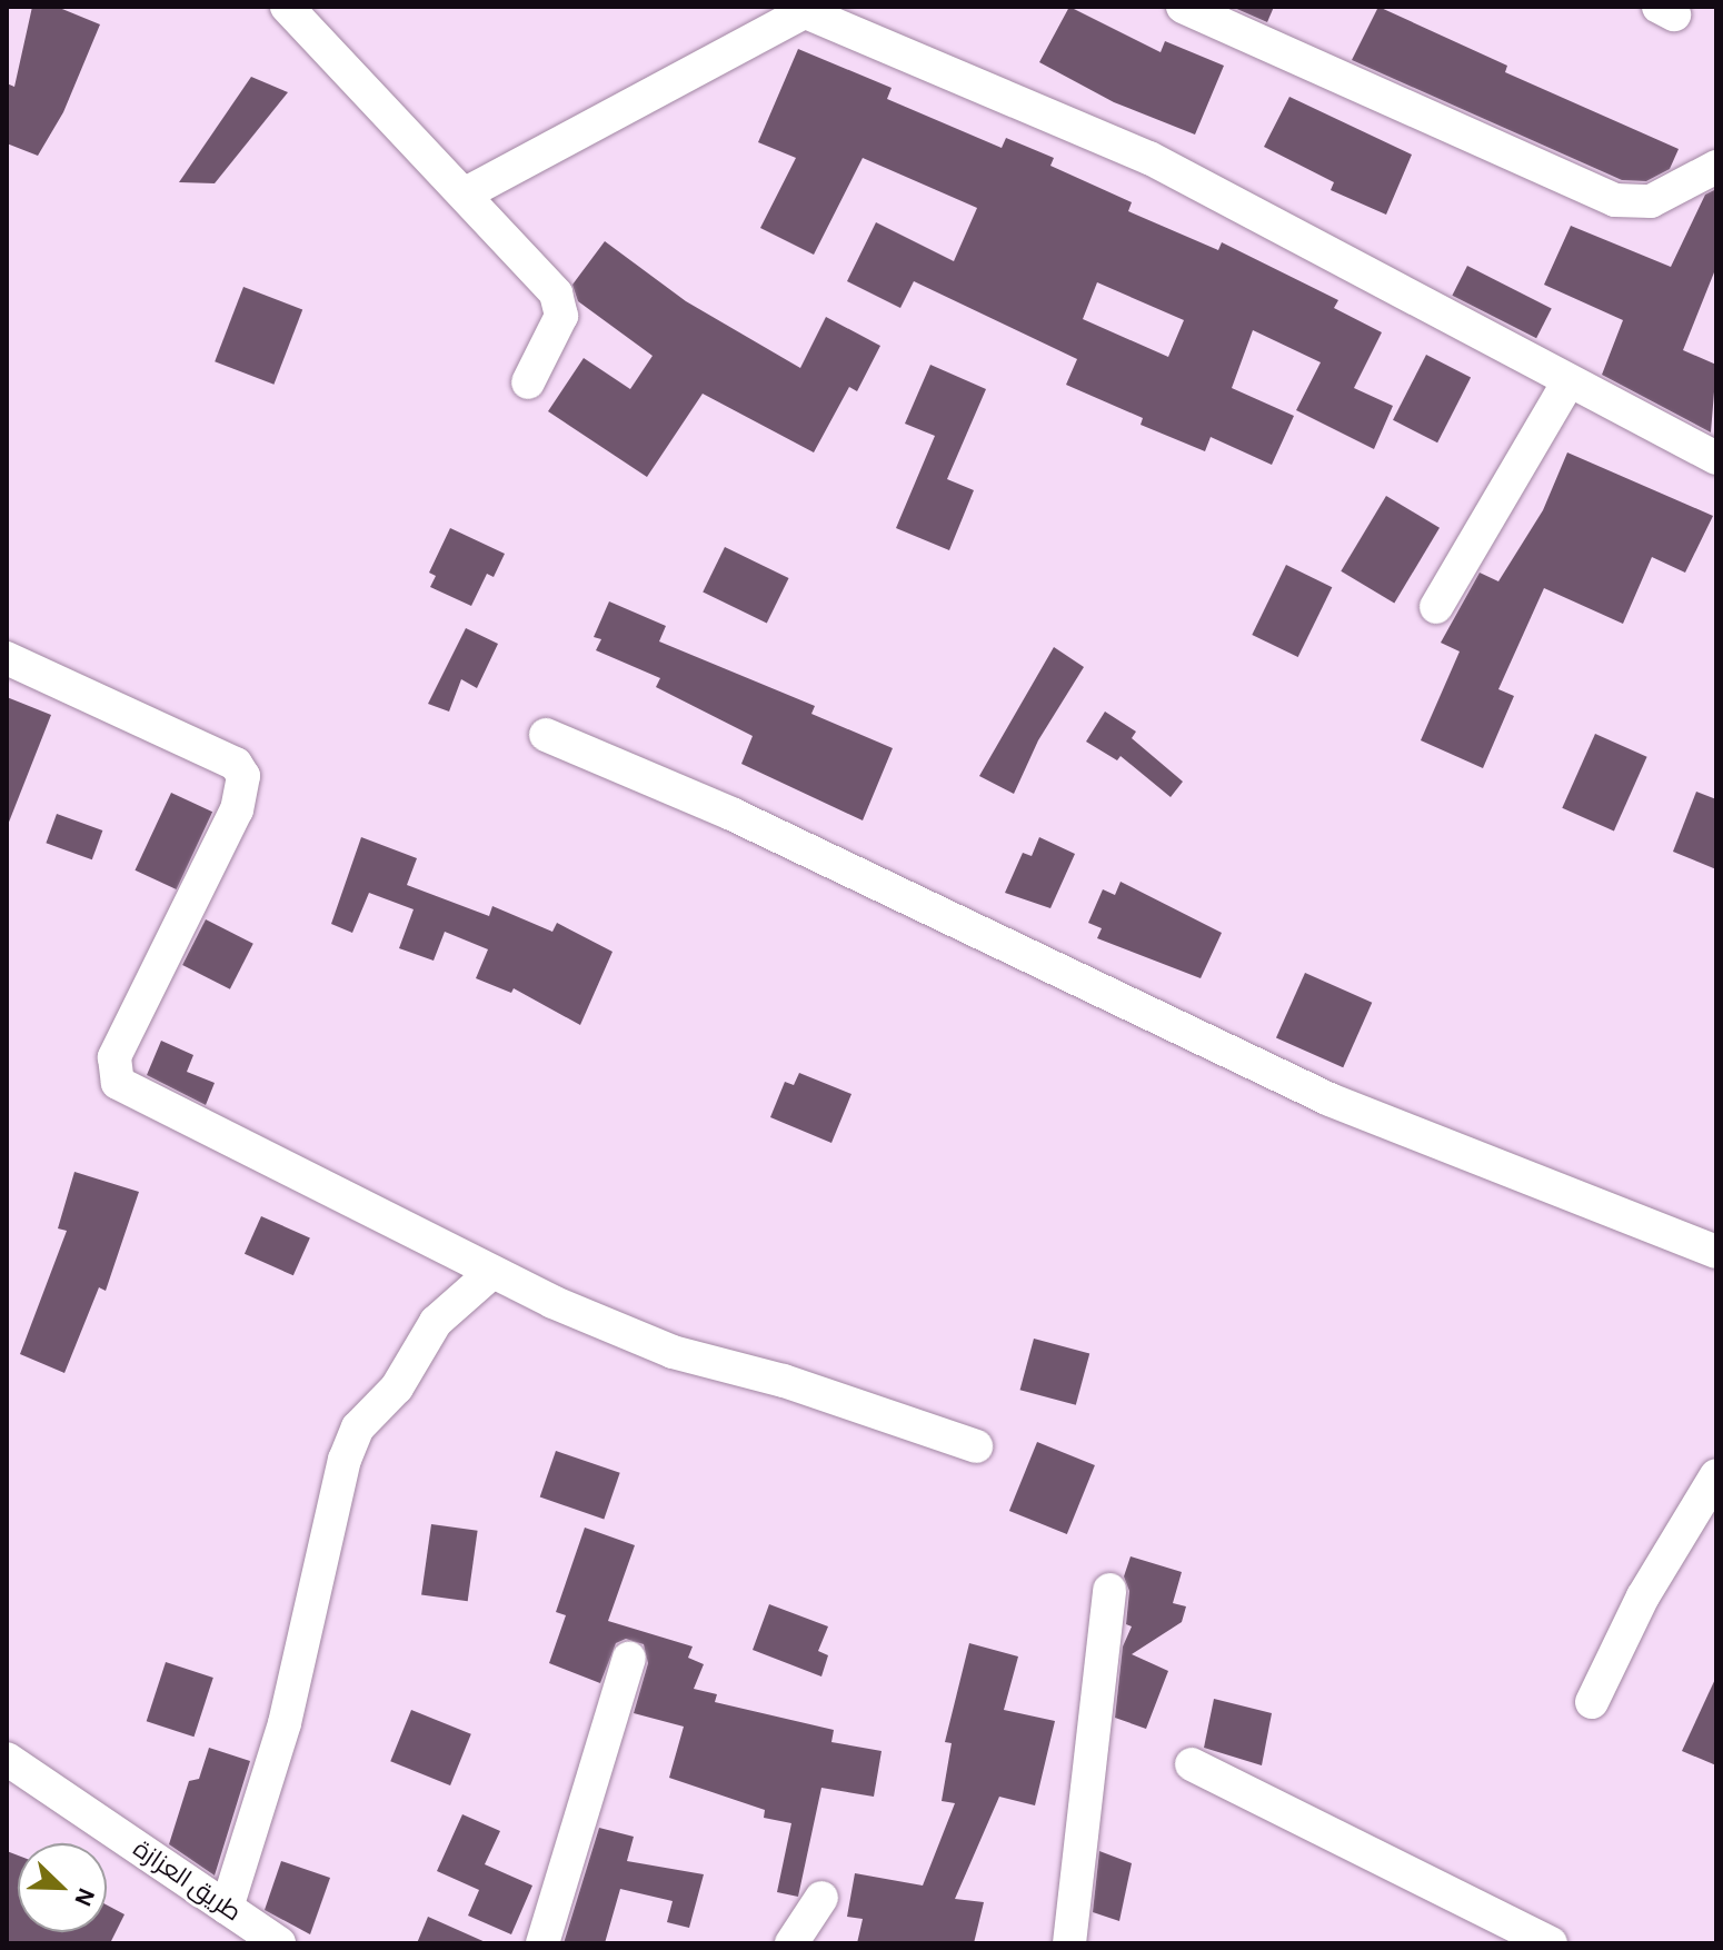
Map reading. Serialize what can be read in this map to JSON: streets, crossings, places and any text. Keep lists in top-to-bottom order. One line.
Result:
{"streets":{"street":["طريق العزازة"]},"north":"bottom right"}
